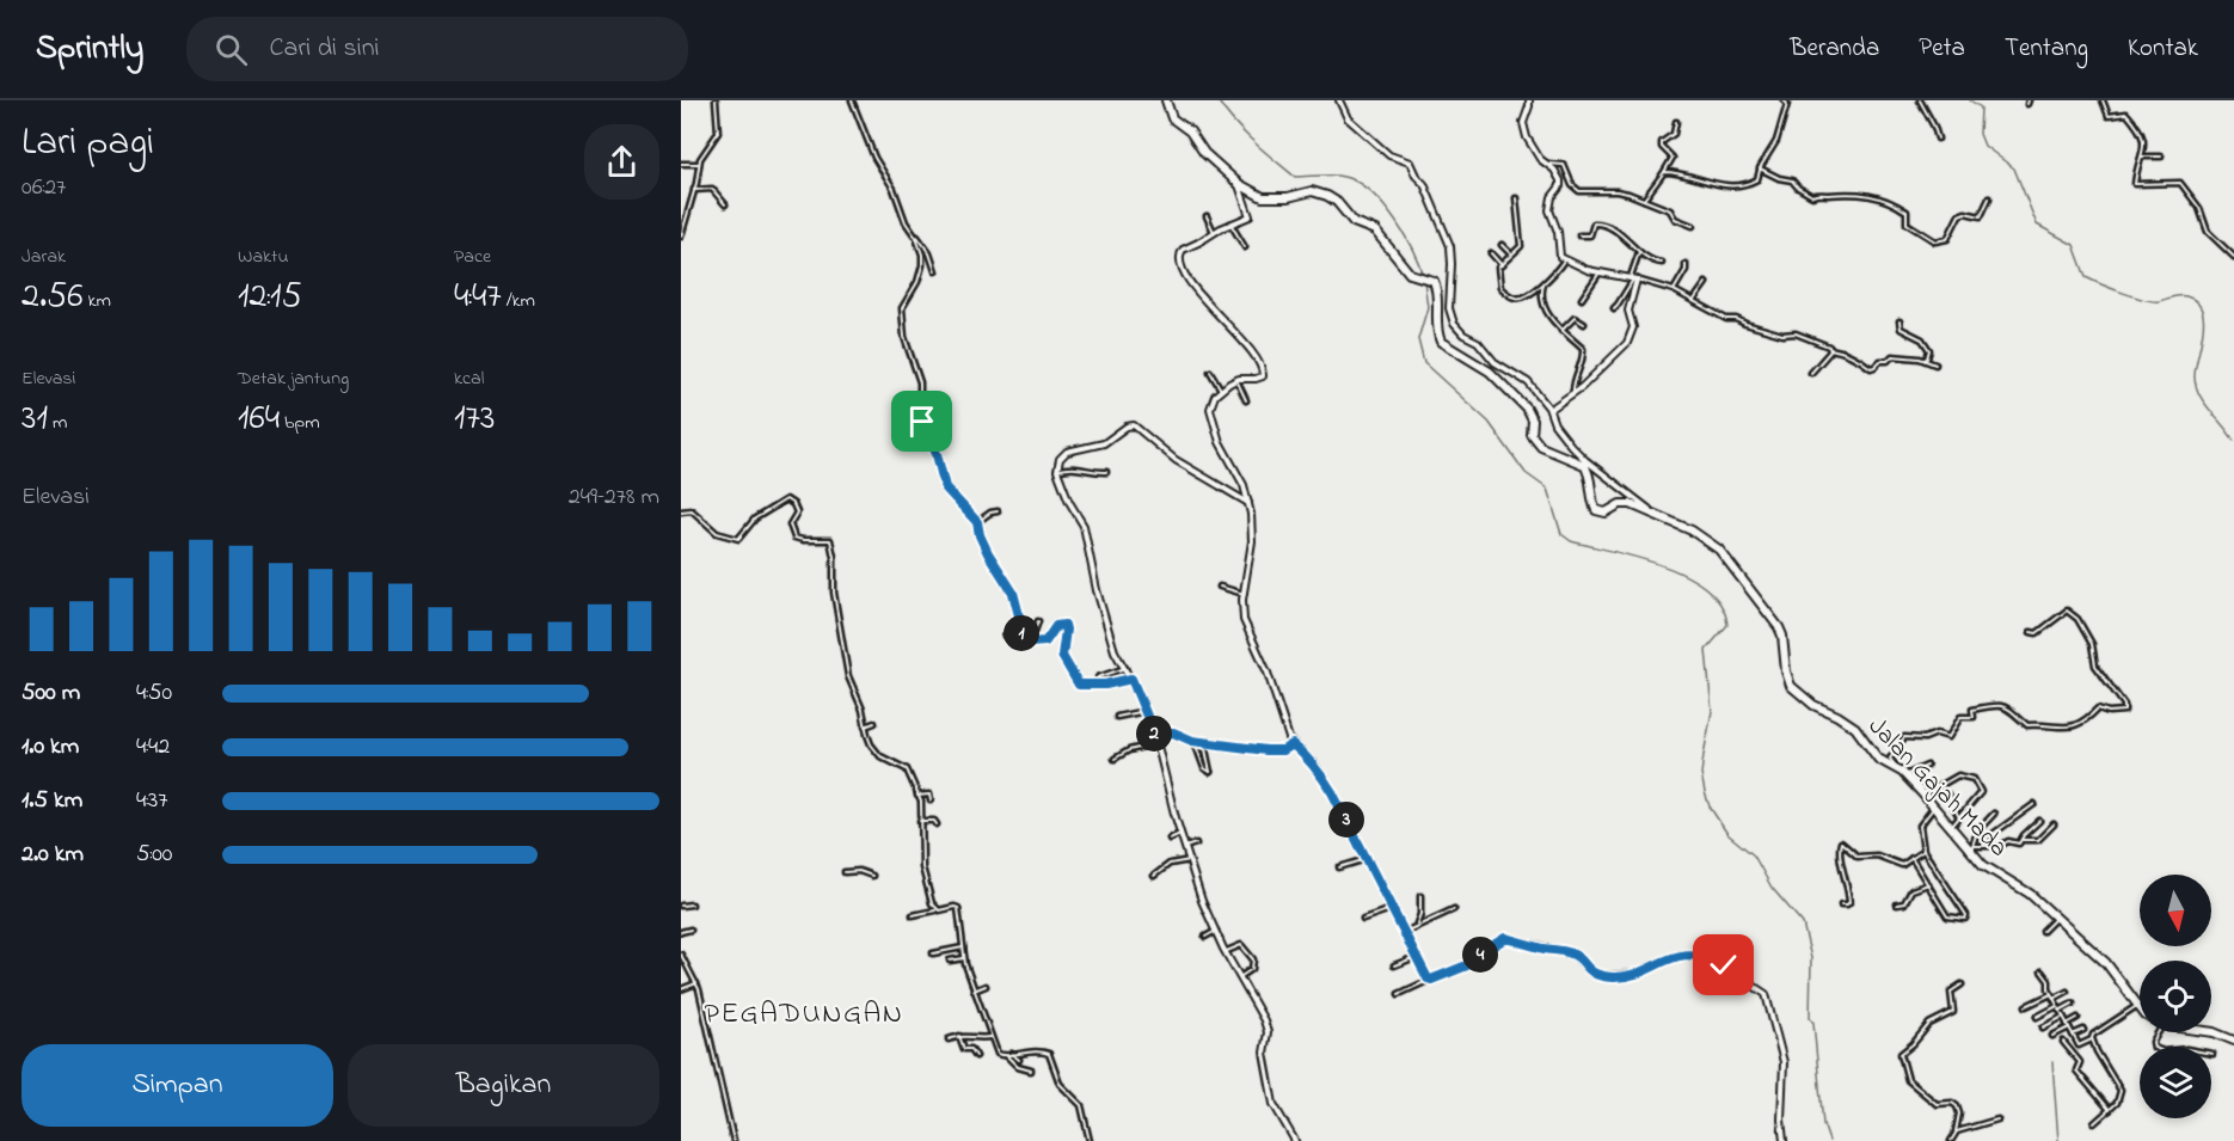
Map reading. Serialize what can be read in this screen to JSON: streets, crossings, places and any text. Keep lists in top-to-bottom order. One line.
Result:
{"streets":{"highway":["Jalan Gajah Mada"]},"districts":["PEGADUNGAN"],"north":"bottom","page":{"header":"Sprintly","search":"Cari di sini","nav":["Beranda","Peta","Tentang","Kontak"],"heading":["Lari pagi","06:27"],"stats":[["Jarak","2.56 km"],["Waktu","12:15"],["Pace","4:47 /km"],["Elevasi","31 m"],["Detak jantung","164 bpm"],["kcal","173"]],"chart":["Elevasi","249–278 m"],"pins":["1","2","3","4"],"list":[{"name":"500 m","note":"4:50"},{"name":"1.0 km","note":"4:42"},{"name":"1.5 km","note":"4:37"},{"name":"2.0 km","note":"5:00"}],"buttons":["Simpan","Bagikan"]}}
